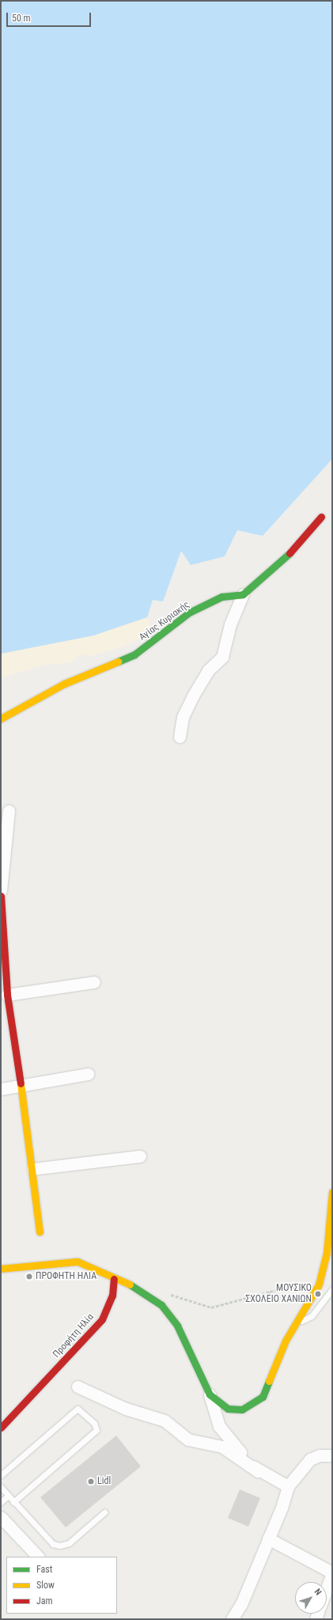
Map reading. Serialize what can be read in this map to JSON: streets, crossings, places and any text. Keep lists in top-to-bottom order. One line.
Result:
{"streets":{"street":["Αγίας Κυριακής","Προφήτη Ηλία"]},"places":["ΠΡΟΦΗΤΗ ΗΛΙΑ","ΜΟΥΣΙΚΟ ΣΧΟΛΕΙΟ ΧΑΝΙΩΝ","Lidl"],"legend":["Fast","Slow","Jam"],"scale_bar":"50 m","north":"top right"}
